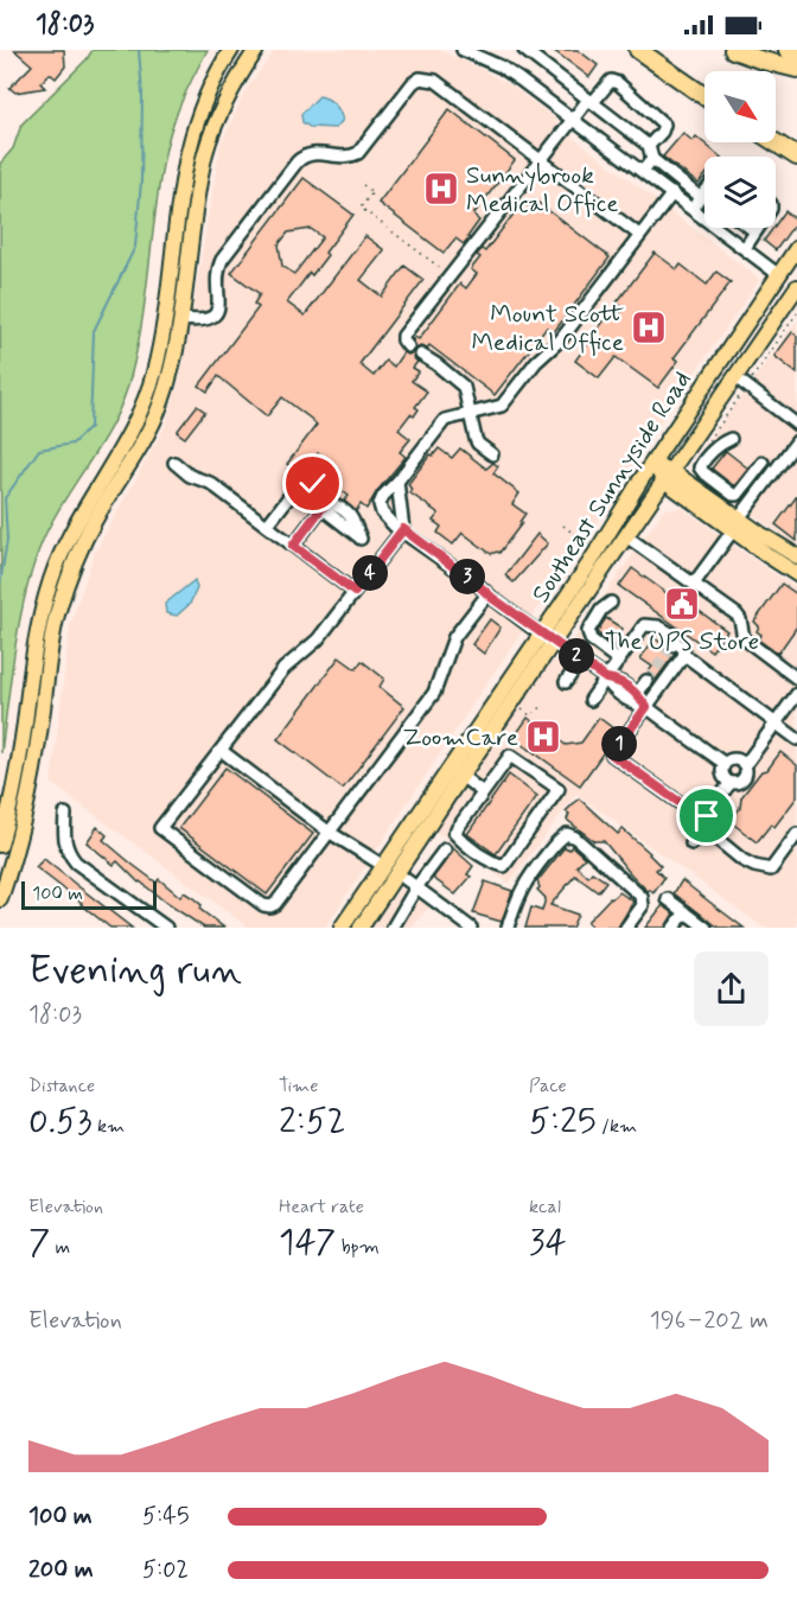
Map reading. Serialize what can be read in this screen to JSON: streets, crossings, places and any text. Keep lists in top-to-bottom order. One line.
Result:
{"streets":{"main road":["Southeast Sunnyside Road"]},"places":{"hospital":["Sunnybrook Medical Office","Mount Scott Medical Office","ZoomCare"],"public building":["The UPS Store"]},"scale_bar":"100 m","north":"bottom right","page":{"status":"18:03","pins":["4","3","2","1"],"scale":"100 m","heading":["Evening run","18:03"],"stats":[["Distance","0.53 km"],["Time","2:52"],["Pace","5:25 /km"],["Elevation","7 m"],["Heart rate","147 bpm"],["kcal","34"]],"chart":["Elevation","196–202 m"],"list":[{"name":"100 m","note":"5:45"},{"name":"200 m","note":"5:02"}]}}
